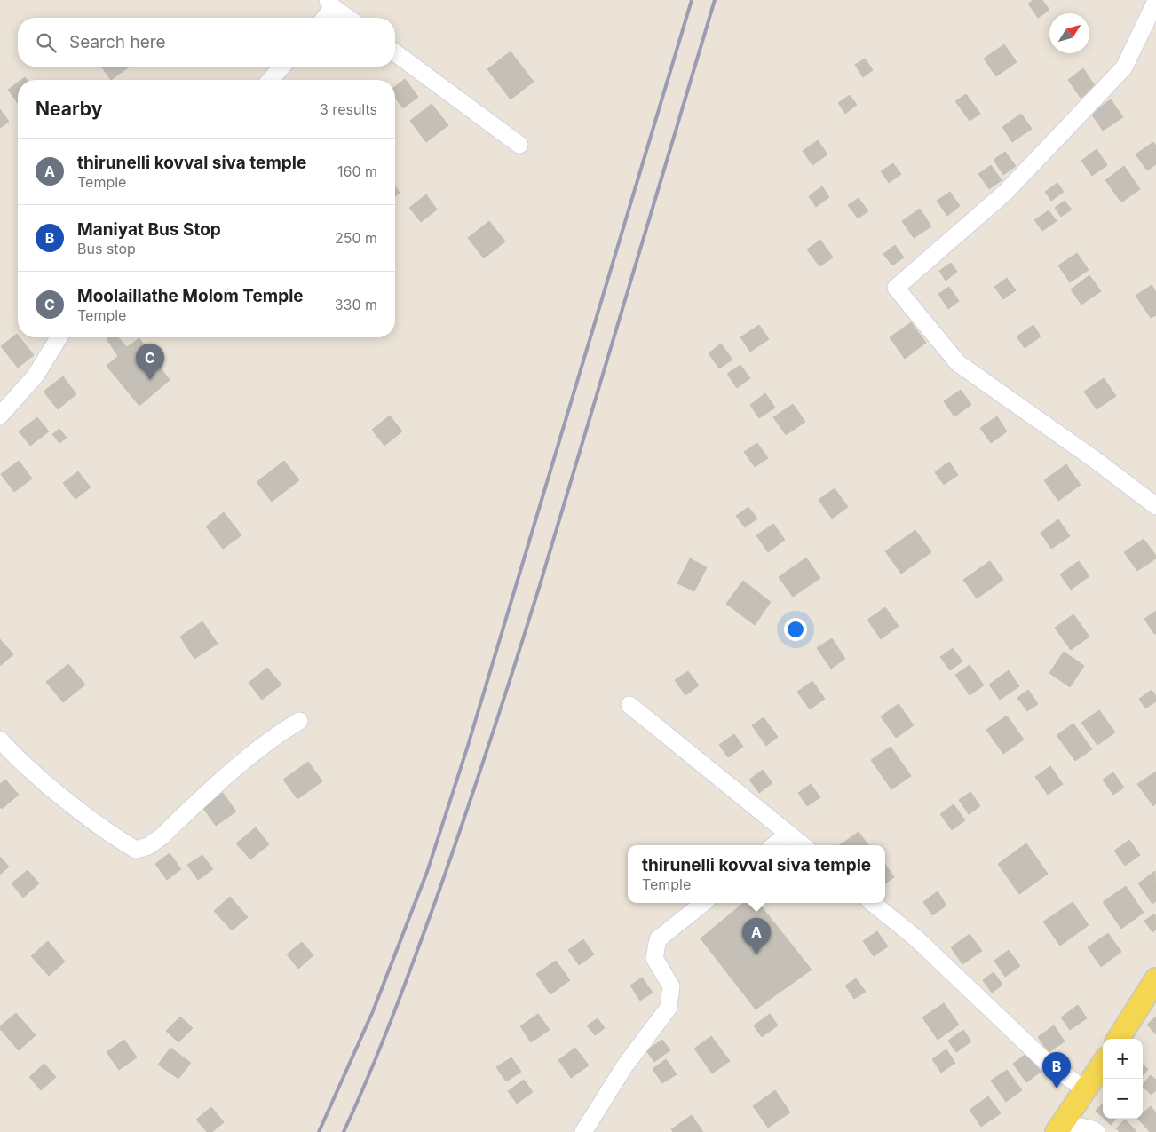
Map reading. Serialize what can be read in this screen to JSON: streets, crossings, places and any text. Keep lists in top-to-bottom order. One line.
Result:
{"north":"top right","page":{"search":"Search here","heading":["Nearby","3 results"],"list":[{"mark":"A","name":"thirunelli kovval siva temple","note":"Temple","value":"160 m"},{"mark":"B","name":"Maniyat Bus Stop","note":"Bus stop","value":"250 m"},{"mark":"C","name":"Moolaillathe Molom Temple","note":"Temple","value":"330 m"}],"pins":["C","A","B"],"popup":["thirunelli kovval siva temple","Temple"],"map_buttons":["+","−"]}}
